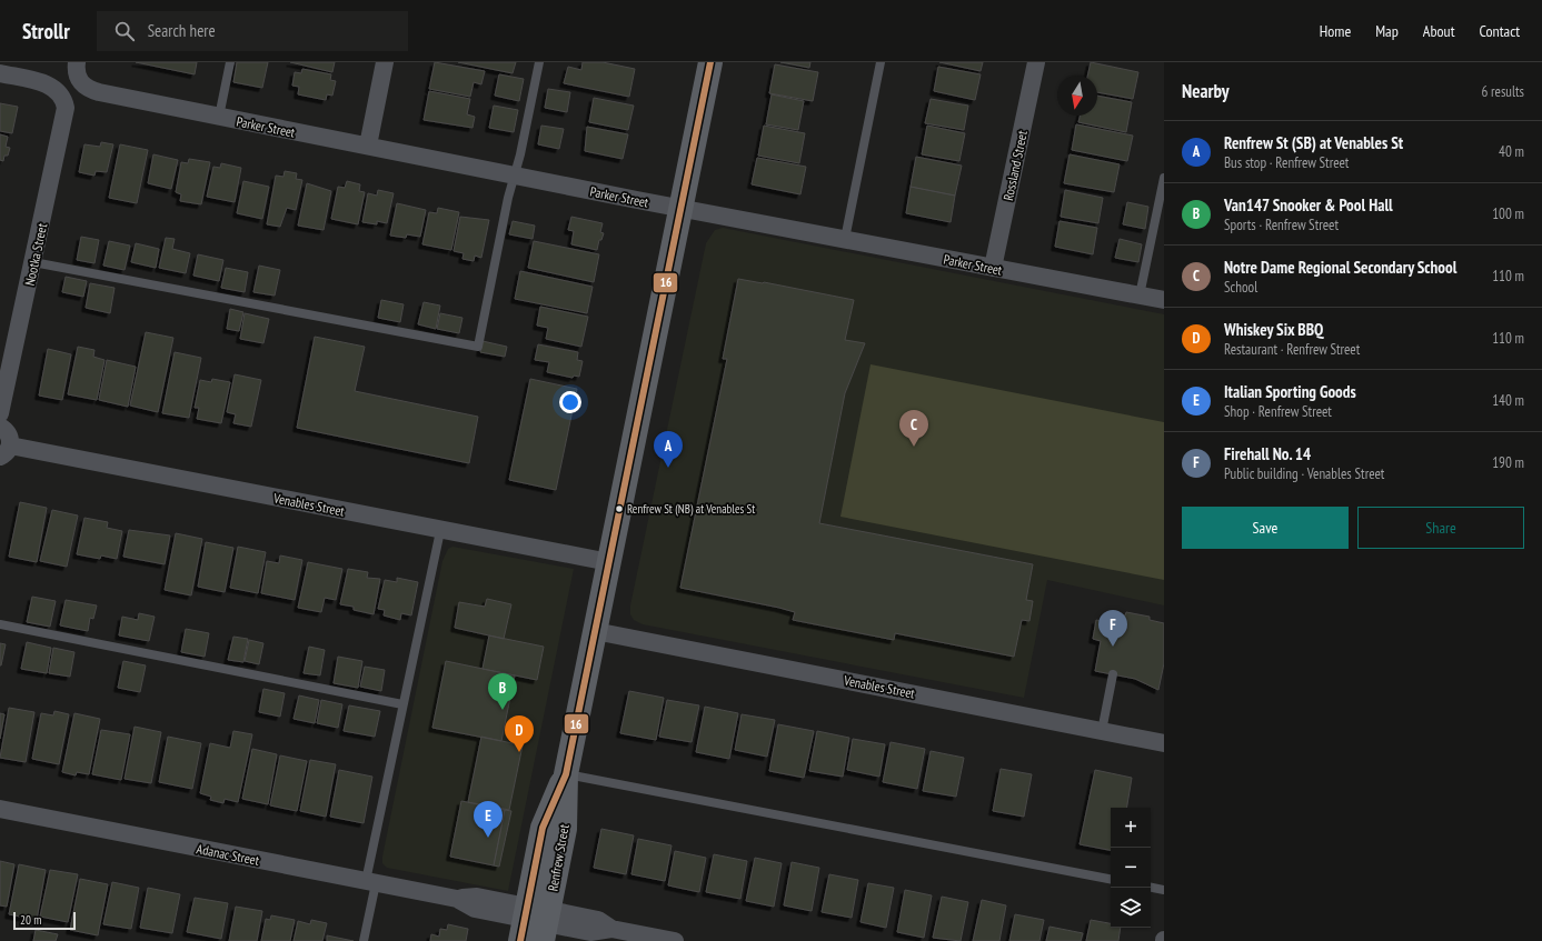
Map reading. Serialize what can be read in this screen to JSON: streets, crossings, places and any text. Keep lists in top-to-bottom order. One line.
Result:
{"streets":{"street":["Parker Street","Rossland Street","Nootka Street","Venables Street","Adanac Street","Renfrew Street"]},"crossings":[["Parker Street","Rossland Street"],["Parker Street","Renfrew Street"],["Venables Street","Renfrew Street"],["Adanac Street","Renfrew Street"]],"places":["Renfrew St (NB) at Venables St"],"lines":["transit line 16"],"scale_bar":"20 m","north":"bottom","page":{"header":"Strollr","search":"Search here","nav":["Home","Map","About","Contact"],"heading":["Nearby","6 results"],"list":[{"mark":"A","name":"Renfrew St (SB) at Venables St","note":"Bus stop · Renfrew Street","value":"40 m"},{"mark":"B","name":"Van147 Snooker & Pool Hall","note":"Sports · Renfrew Street","value":"100 m"},{"mark":"C","name":"Notre Dame Regional Secondary School","note":"School","value":"110 m"},{"mark":"D","name":"Whiskey Six BBQ","note":"Restaurant · Renfrew Street","value":"110 m"},{"mark":"E","name":"Italian Sporting Goods","note":"Shop · Renfrew Street","value":"140 m"},{"mark":"F","name":"Firehall No. 14","note":"Public building · Venables Street","value":"190 m"}],"pins":["C","A","F","B","D","E"],"buttons":["Save","Share"],"map_buttons":["+","−"],"scale":"20 m"}}
